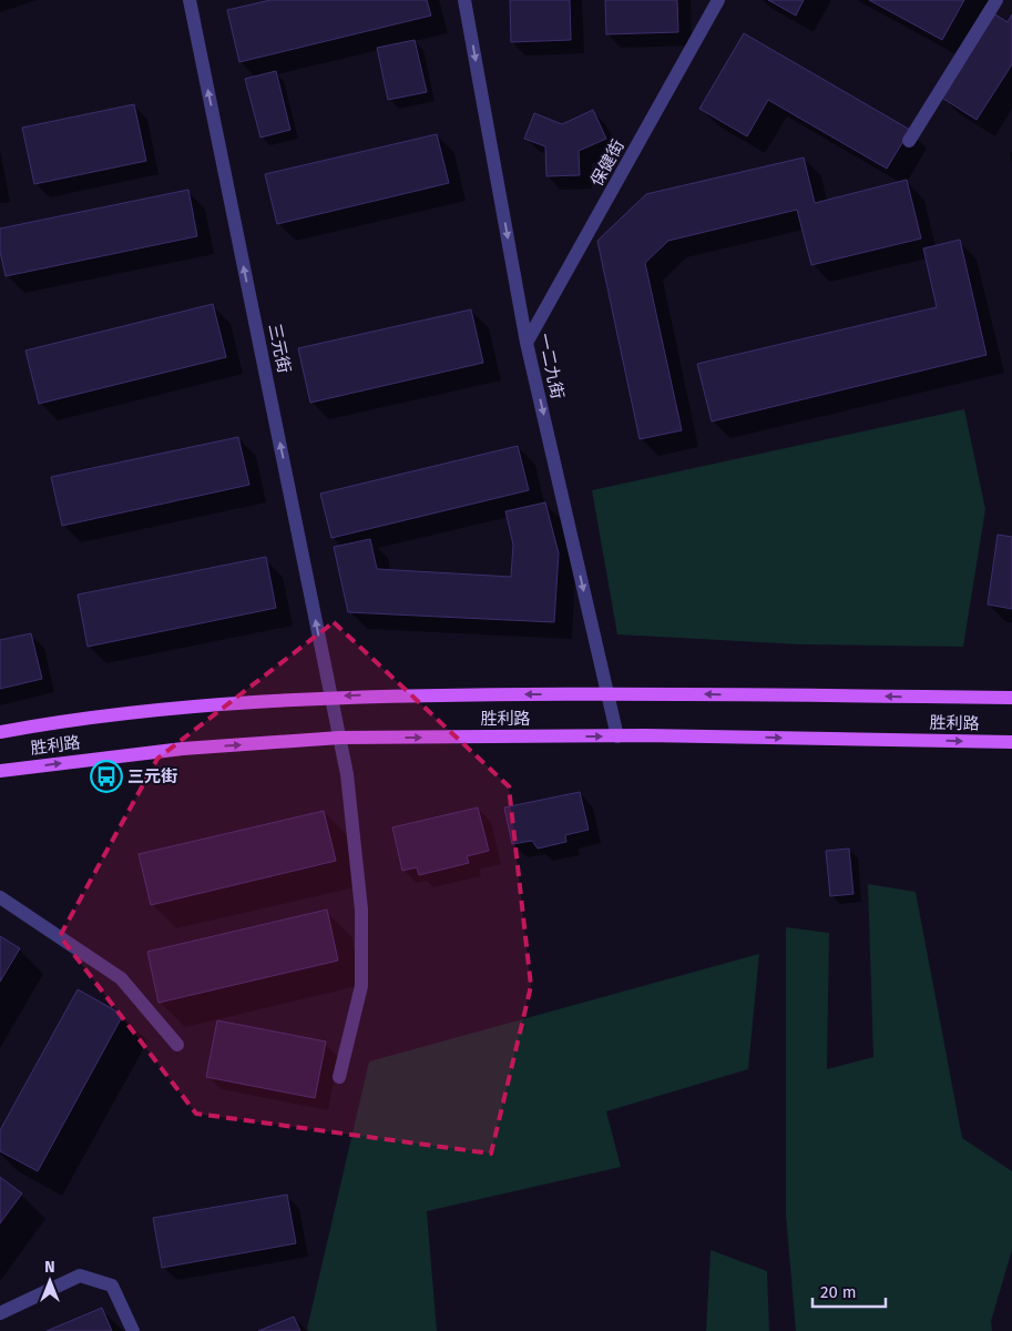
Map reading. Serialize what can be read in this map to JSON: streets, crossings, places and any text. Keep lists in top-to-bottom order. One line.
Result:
{"streets":{"main road":["胜利路"],"street":["保健街","三元街","一二九街"]},"crossings":[["保健街","一二九街"],["三元街","胜利路"],["一二九街","胜利路"]],"one_way":["三元街","一二九街"],"places":{"bus stop":["三元街"]},"scale_bar":"20 m","north":"top"}
